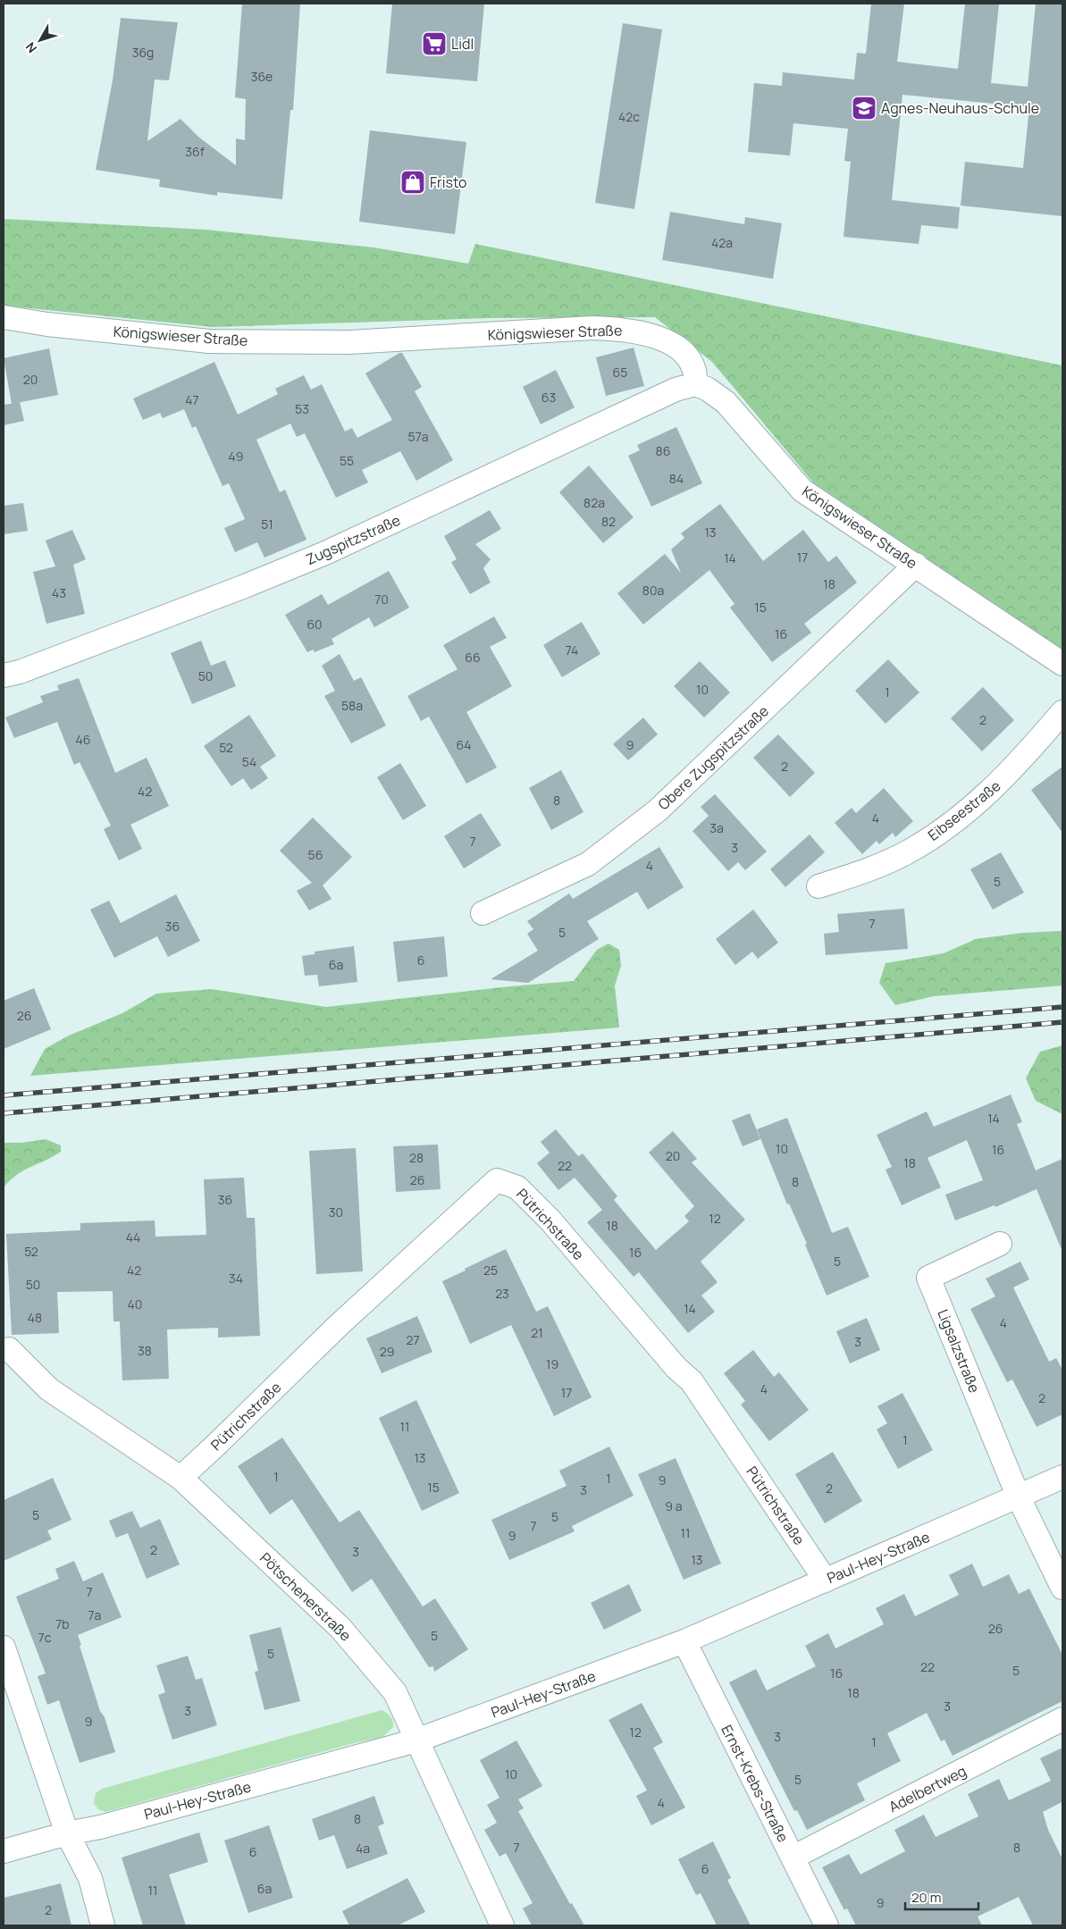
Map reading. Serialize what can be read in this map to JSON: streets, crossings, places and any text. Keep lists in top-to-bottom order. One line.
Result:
{"streets":{"street":["Königswieser Straße","Zugspitzstraße","Obere Zugspitzstraße","Eibseestraße","Pütrichstraße","Ligsalzstraße","Paul-Hey-Straße","Pötschenerstraße","Ernst-Krebs-Straße","Adelbertweg"]},"crossings":[["Königswieser Straße","Zugspitzstraße"],["Königswieser Straße","Obere Zugspitzstraße"],["Pütrichstraße","Paul-Hey-Straße"],["Pütrichstraße","Pötschenerstraße"],["Ligsalzstraße","Paul-Hey-Straße"],["Paul-Hey-Straße","Pötschenerstraße"],["Paul-Hey-Straße","Ernst-Krebs-Straße"],["Ernst-Krebs-Straße","Adelbertweg"]],"places":{"supermarket":["Lidl"],"school or university":["Agnes-Neuhaus-Schule"],"shop":["Fristo"]},"house_numbers":["36g","36e","42c","36f","42a","65","20","63","47","53","57a","86","49","55","84","82a","82","51","13","17","14","18","80a","43","70","15","60","16","74","66","50","10","1","58a","2","46","64","9","52","54","2","42","8","4","3a","7","3","56","4","5","7","36","5","6","6a","26","14","10","16","20","28","18","22","26","8","36","30","12","18","44","52","16","5","42","25","34","50","23","40","14","48","4","21","27","3","38","29","19","4","17","2","11","1","13","1","1","9","15","2","3","9 a","5","5","7","11","9","2","3","13","7","7a","7b","26","5","7c","5","22","5","16","18","3","3","9","12","3","1","10","5","4","8","7","8","4a","6","6","6a","11","9","2"],"scale_bar":"20 m","north":"bottom left"}
